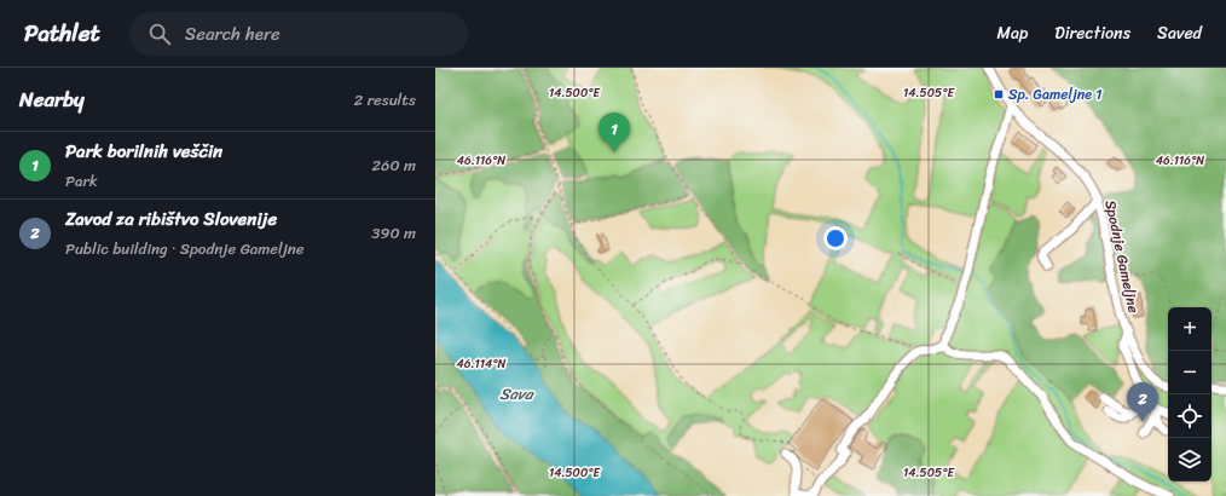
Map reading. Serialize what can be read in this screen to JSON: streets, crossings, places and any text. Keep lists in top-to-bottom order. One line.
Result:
{"streets":{"street":["Spodnje Gameljne"]},"water":["Sava"],"places":{"transit":["Sp. Gameljne 1"]},"page":{"header":"Pathlet","search":"Search here","nav":["Map","Directions","Saved"],"heading":["Nearby","2 results"],"pins":["1","2"],"list":[{"mark":"1","name":"Park borilnih veščin","note":"Park","value":"260 m"},{"mark":"2","name":"Zavod za ribištvo Slovenije","note":"Public building · Spodnje Gameljne","value":"390 m"}],"map_buttons":["+","−"]},"coordinates":["14.500°E","14.505°E","46.116°N","46.114°N"]}
